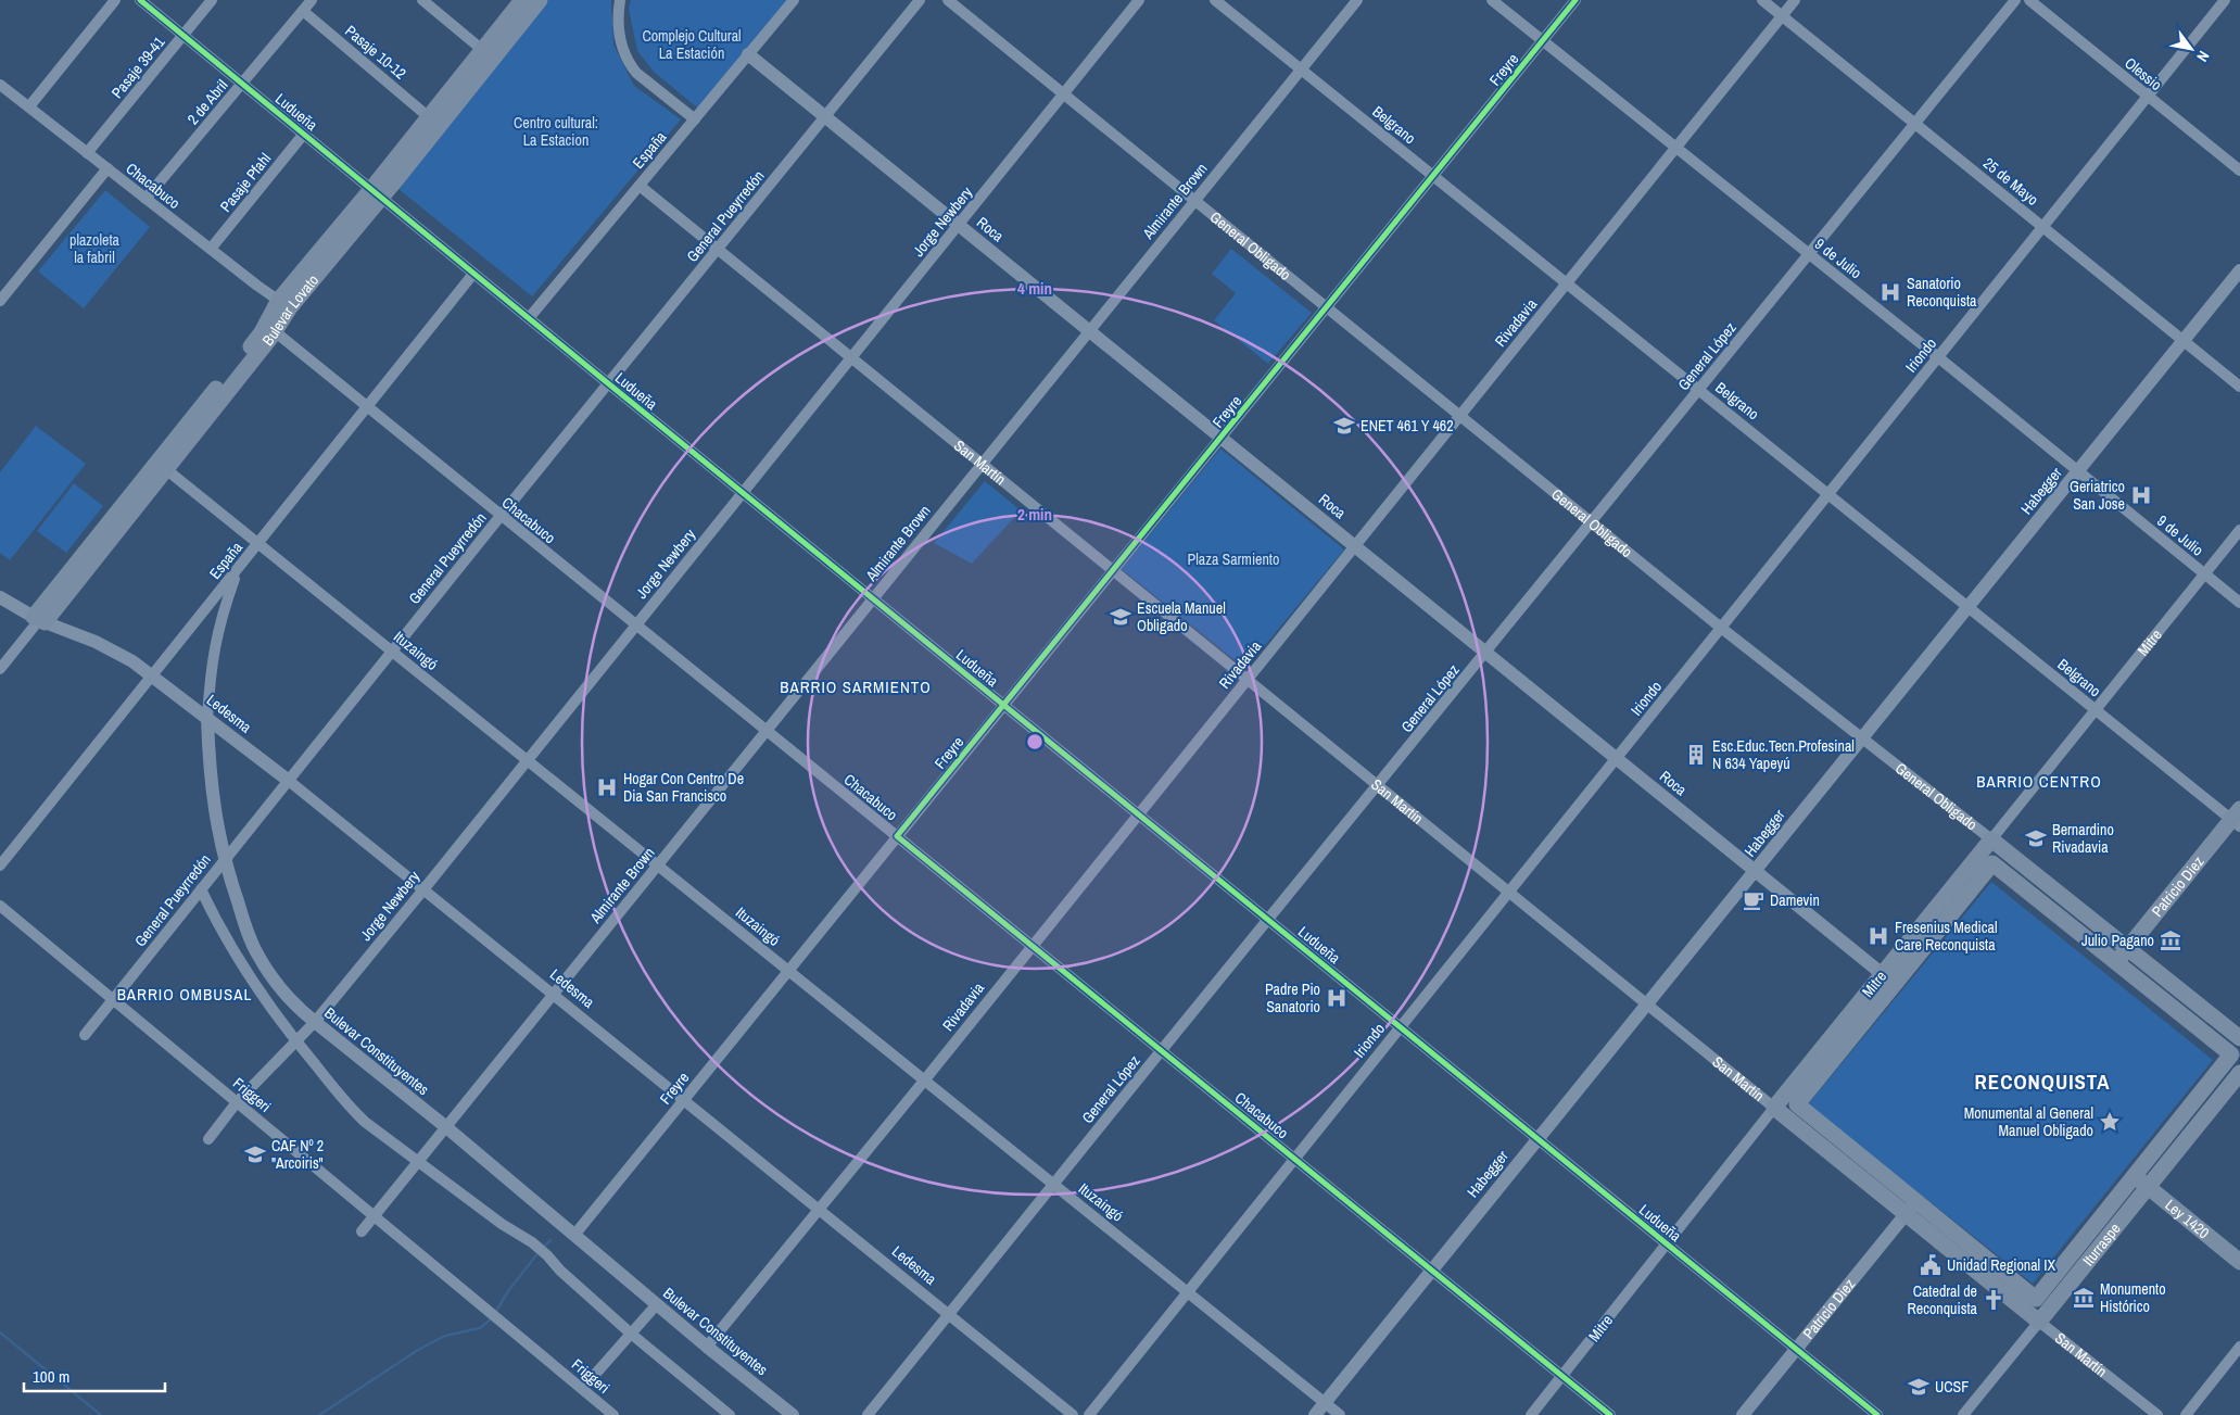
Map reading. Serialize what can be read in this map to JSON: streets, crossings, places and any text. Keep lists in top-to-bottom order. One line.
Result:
{"streets":{"main road":["General Obligado","Bulevar Lovato","San Martín","Mitre","Patricio Diez","Ley 1420","Iturraspe"],"street":["Pasaje 10-12","Pasaje 39-41","Freyre","Olessio","2 de Abril","Ludueña","Belgrano","España","25 de Mayo","Pasaje Pfahl","Chacabuco","Almirante Brown","General Pueyrredón","Jorge Newbery","Roca","9 de Julio","Rivadavia","Iriondo","General López","Habegger","Ituzaingó","Ledesma","Bulevar Constituyentes","Friggeri"]},"crossings":[["Pasaje 10-12","2 de Abril"],["Pasaje 10-12","Bulevar Lovato"],["Pasaje 39-41","Ludueña"],["Pasaje 39-41","Chacabuco"],["Freyre","Ludueña"],["Freyre","Belgrano"],["Freyre","Chacabuco"],["Freyre","Roca"],["Freyre","General Obligado"],["Freyre","9 de Julio"],["Freyre","San Martín"],["Freyre","Ituzaingó"],["Freyre","Ledesma"],["Freyre","Bulevar Constituyentes"],["Olessio","Iriondo"],["2 de Abril","Ludueña"],["2 de Abril","Chacabuco"],["Ludueña","España"],["Ludueña","Pasaje Pfahl"],["Ludueña","Almirante Brown"],["Ludueña","General Pueyrredón"],["Ludueña","Jorge Newbery"],["Ludueña","Bulevar Lovato"],["Ludueña","Rivadavia"],["Ludueña","Iriondo"],["Ludueña","General López"],["Ludueña","Habegger"],["Ludueña","Mitre"],["Ludueña","Patricio Diez"],["Belgrano","Almirante Brown"],["Belgrano","Rivadavia"],["Belgrano","Iriondo"],["Belgrano","General López"],["Belgrano","Habegger"],["Belgrano","Mitre"],["Belgrano","Patricio Diez"],["España","Chacabuco"],["España","Roca"],["España","San Martín"],["España","Ituzaingó"],["España","Ledesma"],["España","Bulevar Constituyentes"],["25 de Mayo","Rivadavia"],["25 de Mayo","Iriondo"],["25 de Mayo","General López"],["25 de Mayo","Habegger"],["Pasaje Pfahl","Chacabuco"],["Chacabuco","Almirante Brown"],["Chacabuco","General Pueyrredón"],["Chacabuco","Jorge Newbery"],["Chacabuco","Bulevar Lovato"],["Chacabuco","Rivadavia"],["Chacabuco","Iriondo"],["Chacabuco","General López"],["Chacabuco","Habegger"],["Chacabuco","Mitre"],["Almirante Brown","Roca"],["Almirante Brown","General Obligado"],["Almirante Brown","San Martín"],["Almirante Brown","Ituzaingó"],["Almirante Brown","Ledesma"],["Almirante Brown","Bulevar Constituyentes"],["Almirante Brown","Friggeri"],["General Pueyrredón","Roca"],["General Pueyrredón","San Martín"],["General Pueyrredón","Ituzaingó"],["General Pueyrredón","Ledesma"],["General Pueyrredón","Bulevar Constituyentes"],["General Pueyrredón","Friggeri"],["Jorge Newbery","Roca"],["Jorge Newbery","General Obligado"],["Jorge Newbery","San Martín"],["Jorge Newbery","Ituzaingó"],["Jorge Newbery","Ledesma"],["Jorge Newbery","Bulevar Constituyentes"],["Jorge Newbery","Friggeri"],["Roca","Rivadavia"],["Roca","Iriondo"],["Roca","General López"],["Roca","Habegger"],["Roca","Mitre"],["General Obligado","Rivadavia"],["General Obligado","Iriondo"],["General Obligado","General López"],["General Obligado","Habegger"],["General Obligado","Mitre"],["General Obligado","Patricio Diez"],["9 de Julio","Rivadavia"],["9 de Julio","Iriondo"],["9 de Julio","General López"],["9 de Julio","Habegger"],["9 de Julio","Mitre"],["Bulevar Lovato","Ituzaingó"],["Bulevar Lovato","Ledesma"],["Rivadavia","San Martín"],["Rivadavia","Ituzaingó"],["Rivadavia","Ledesma"],["Rivadavia","Bulevar Constituyentes"],["Iriondo","San Martín"],["Iriondo","Ituzaingó"],["General López","San Martín"],["General López","Ituzaingó"],["General López","Ledesma"],["San Martín","Habegger"],["San Martín","Mitre"],["San Martín","Patricio Diez"],["San Martín","Iturraspe"],["Habegger","Ituzaingó"],["Mitre","Patricio Diez"],["Mitre","Iturraspe"],["Ledesma","Bulevar Constituyentes"],["Patricio Diez","Iturraspe"],["Ley 1420","Iturraspe"]],"districts":["BARRIO SARMIENTO","BARRIO CENTRO","BARRIO OMBUSAL","RECONQUISTA"],"parks":["Complejo Cultural La Estación","Centro cultural: La Estacion","plazoleta la fabril","Plaza Sarmiento"],"places":{"hospital":["Sanatorio Reconquista","Geriatrico San Jose","Hogar Con Centro De Dia San Francisco","Fresenius Medical Care Reconquista","Padre Pio Sanatorio"],"school or university":["ENET 461 Y 462","Escuela Manuel Obligado","Bernardino Rivadavia","CAF Nº 2 \"Arcoiris\"","UCSF"],"building":["Esc.Educ.Tecn.Profesinal N 634 Yapeyú"],"cafe":["Damevin"],"museum":["Julio Pagano","Monumento Histórico"],"place":["Monumental al General Manuel Obligado"],"public building":["Unidad Regional IX"],"church":["Catedral de Reconquista"]},"scale_bar":"100 m","north":"bottom right","rings":["4 min","2 min"]}
